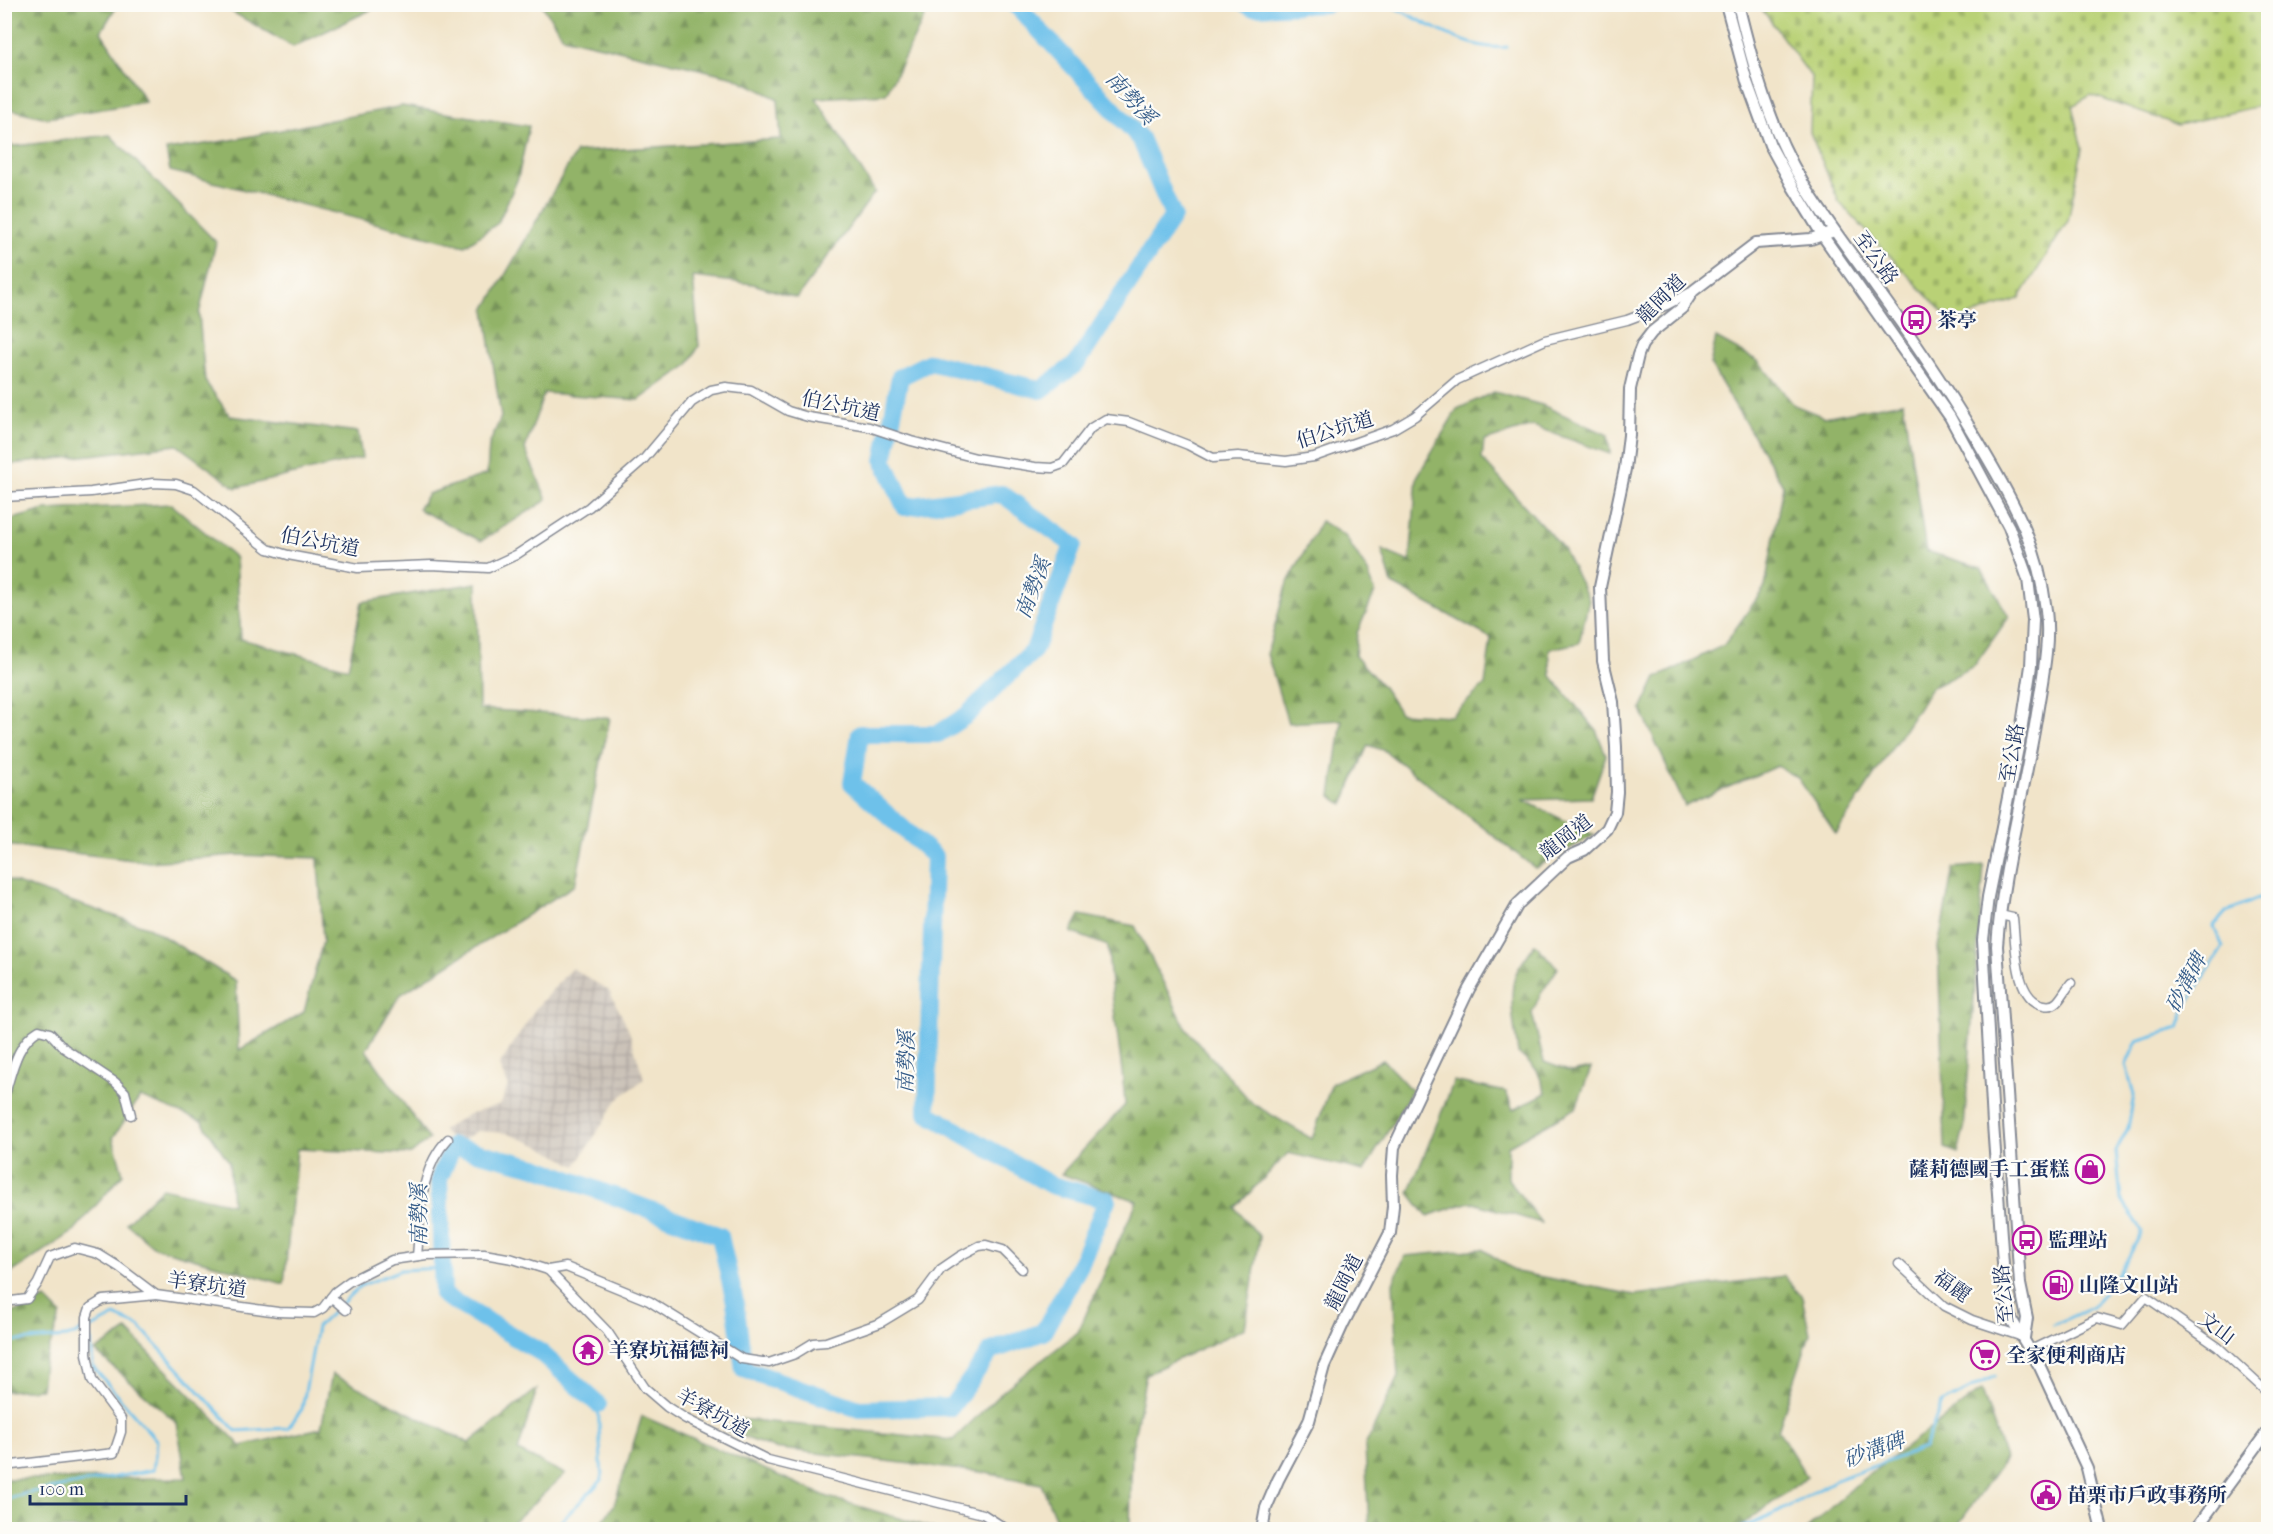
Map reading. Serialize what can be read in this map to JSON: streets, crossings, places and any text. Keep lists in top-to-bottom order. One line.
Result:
{"streets":{"street":["至公路","龍岡道","伯公坑道","羊寮坑道","福麗","文山"]},"crossings":[["至公路","龍岡道"],["至公路","福麗"],["至公路","文山"],["龍岡道","伯公坑道"]],"water":["南勢溪","砂溝碑"],"places":{"bus stop":["茶亭","監理站"],"shop":["薩莉德國手工蛋糕"],"fuel station":["山隆文山站"],"temple":["羊寮坑福德祠"],"supermarket":["全家便利商店"],"public building":["苗栗市戶政事務所"]},"scale_bar":"100 m"}
